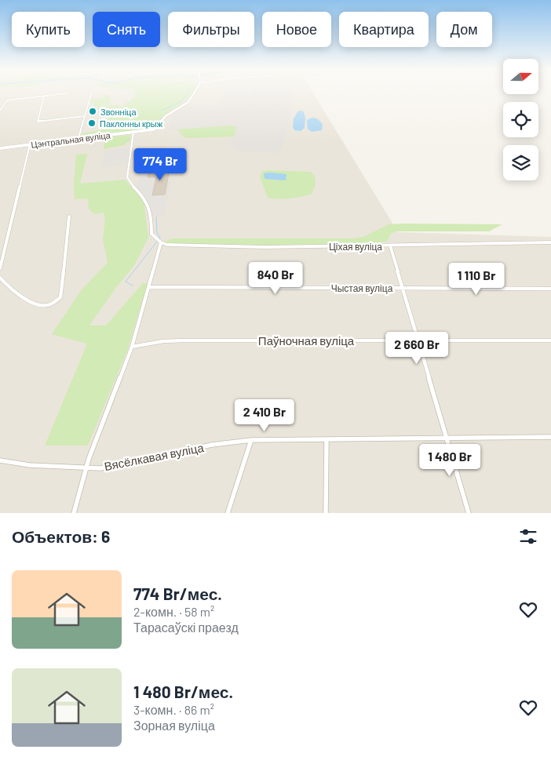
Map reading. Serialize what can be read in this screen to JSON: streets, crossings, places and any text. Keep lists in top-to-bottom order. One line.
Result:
{"streets":{"street":["Цэнтральная вуліца","Ціхая вуліца","Чыстая вуліца","Паўночная вуліца","Вясёлкавая вуліца"]},"places":["Звонніца","Паклонны крыж"],"north":"right","page":{"chip":["Купить","Снять","Фильтры","Новое","Квартира","Дом"],"price":["774 Br","840 Br","1 110 Br","2 660 Br","2 410 Br","1 480 Br"],"heading":"Объектов: 6","list":[{"name":"774 Br/мес.","note":"2-комн. · 58 m² · Тарасаўскі праезд"},{"name":"1 480 Br/мес.","note":"3-комн. · 86 m² · Зорная вуліца"}]}}
